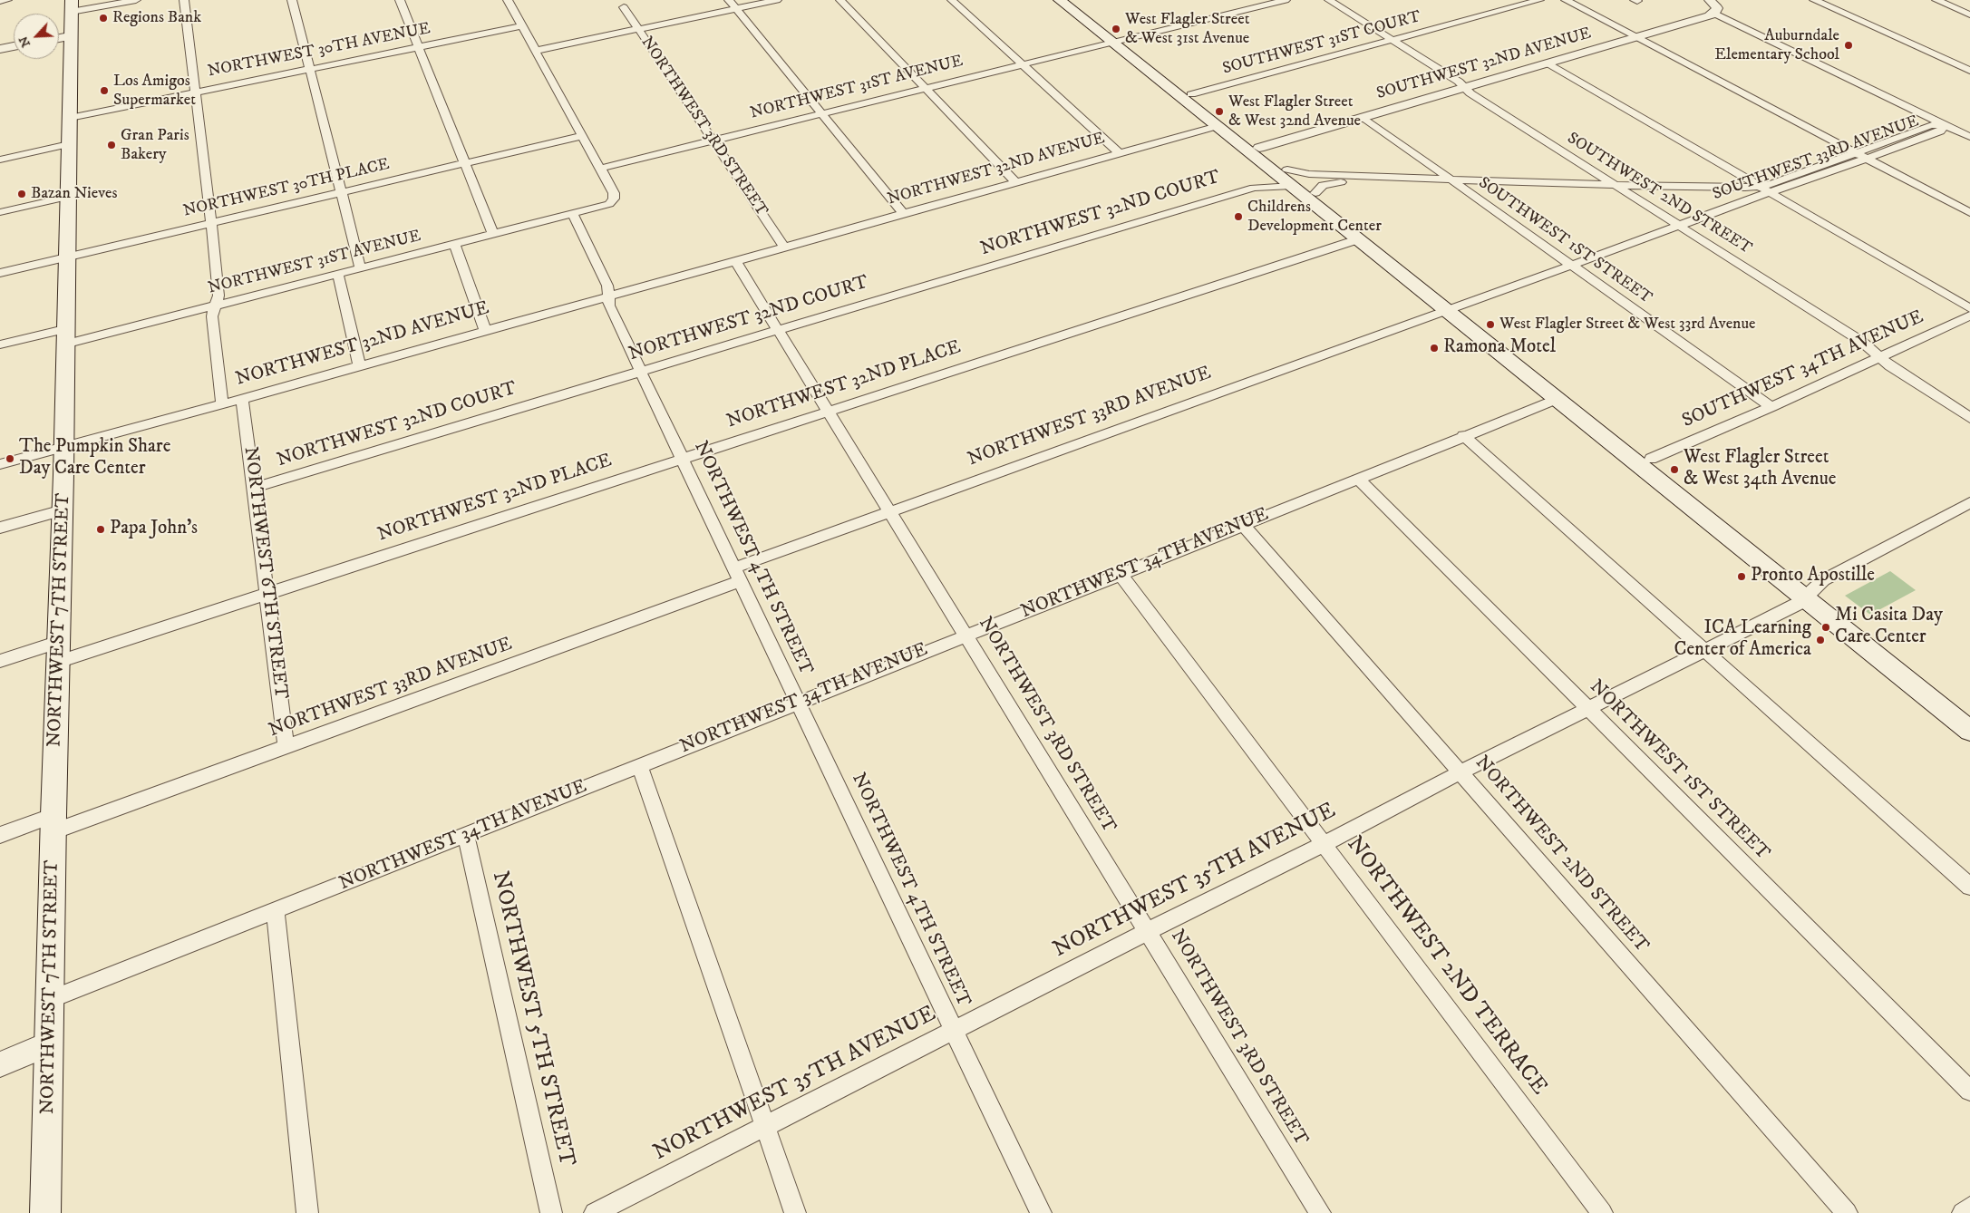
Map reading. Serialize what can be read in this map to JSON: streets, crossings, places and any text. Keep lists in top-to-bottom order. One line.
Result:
{"streets":{"main road":["NORTHWEST 7TH STREET"],"street":["SOUTHWEST 31ST COURT","NORTHWEST 30TH AVENUE","SOUTHWEST 32ND AVENUE","NORTHWEST 31ST AVENUE","NORTHWEST 3RD STREET","SOUTHWEST 33RD AVENUE","NORTHWEST 32ND AVENUE","NORTHWEST 30TH PLACE","SOUTHWEST 2ND STREET","NORTHWEST 32ND COURT","SOUTHWEST 1ST STREET","SOUTHWEST 34TH AVENUE","NORTHWEST 32ND PLACE","NORTHWEST 33RD AVENUE","NORTHWEST 4TH STREET","NORTHWEST 34TH AVENUE","NORTHWEST 6TH STREET","NORTHWEST 1ST STREET","NORTHWEST 2ND STREET","NORTHWEST 35TH AVENUE","NORTHWEST 2ND TERRACE","NORTHWEST 5TH STREET"]},"crossings":[["SOUTHWEST 31ST COURT","SOUTHWEST 2ND STREET"],["NORTHWEST 30TH AVENUE","NORTHWEST 7TH STREET"],["SOUTHWEST 32ND AVENUE","SOUTHWEST 2ND STREET"],["SOUTHWEST 32ND AVENUE","SOUTHWEST 1ST STREET"],["NORTHWEST 31ST AVENUE","NORTHWEST 3RD STREET"],["NORTHWEST 31ST AVENUE","NORTHWEST 4TH STREET"],["NORTHWEST 31ST AVENUE","NORTHWEST 7TH STREET"],["NORTHWEST 3RD STREET","NORTHWEST 32ND AVENUE"],["NORTHWEST 3RD STREET","NORTHWEST 32ND COURT"],["NORTHWEST 3RD STREET","NORTHWEST 32ND PLACE"],["NORTHWEST 3RD STREET","NORTHWEST 33RD AVENUE"],["NORTHWEST 3RD STREET","NORTHWEST 34TH AVENUE"],["NORTHWEST 3RD STREET","NORTHWEST 35TH AVENUE"],["SOUTHWEST 33RD AVENUE","SOUTHWEST 2ND STREET"],["SOUTHWEST 33RD AVENUE","SOUTHWEST 1ST STREET"],["SOUTHWEST 33RD AVENUE","NORTHWEST 33RD AVENUE"],["NORTHWEST 32ND AVENUE","NORTHWEST 4TH STREET"],["NORTHWEST 32ND AVENUE","NORTHWEST 6TH STREET"],["NORTHWEST 32ND AVENUE","NORTHWEST 7TH STREET"],["NORTHWEST 30TH PLACE","NORTHWEST 7TH STREET"],["SOUTHWEST 2ND STREET","SOUTHWEST 34TH AVENUE"],["NORTHWEST 32ND COURT","NORTHWEST 4TH STREET"],["NORTHWEST 32ND COURT","NORTHWEST 6TH STREET"],["SOUTHWEST 1ST STREET","SOUTHWEST 34TH AVENUE"],["NORTHWEST 32ND PLACE","NORTHWEST 4TH STREET"],["NORTHWEST 32ND PLACE","NORTHWEST 6TH STREET"],["NORTHWEST 32ND PLACE","NORTHWEST 7TH STREET"],["NORTHWEST 33RD AVENUE","NORTHWEST 4TH STREET"],["NORTHWEST 33RD AVENUE","NORTHWEST 6TH STREET"],["NORTHWEST 33RD AVENUE","NORTHWEST 7TH STREET"],["NORTHWEST 4TH STREET","NORTHWEST 34TH AVENUE"],["NORTHWEST 4TH STREET","NORTHWEST 35TH AVENUE"],["NORTHWEST 34TH AVENUE","NORTHWEST 7TH STREET"],["NORTHWEST 34TH AVENUE","NORTHWEST 1ST STREET"],["NORTHWEST 34TH AVENUE","NORTHWEST 2ND STREET"],["NORTHWEST 34TH AVENUE","NORTHWEST 2ND TERRACE"],["NORTHWEST 34TH AVENUE","NORTHWEST 5TH STREET"],["NORTHWEST 1ST STREET","NORTHWEST 35TH AVENUE"],["NORTHWEST 2ND STREET","NORTHWEST 35TH AVENUE"],["NORTHWEST 35TH AVENUE","NORTHWEST 2ND TERRACE"]],"places":["Regions Bank","West Flagler Street & West 31st Avenue","Auburndale Elementary School","Los Amigos Supermarket","West Flagler Street & West 32nd Avenue","Gran Paris Bakery","Bazan Nieves","Childrens Development Center","West Flagler Street & West 33rd Avenue","Ramona Motel","The Pumpkin Share Day Care Center","West Flagler Street & West 34th Avenue","Papa John's","Pronto Apostille","Mi Casita Day Care Center","ICA Learning Center of America"],"north":"bottom left"}
